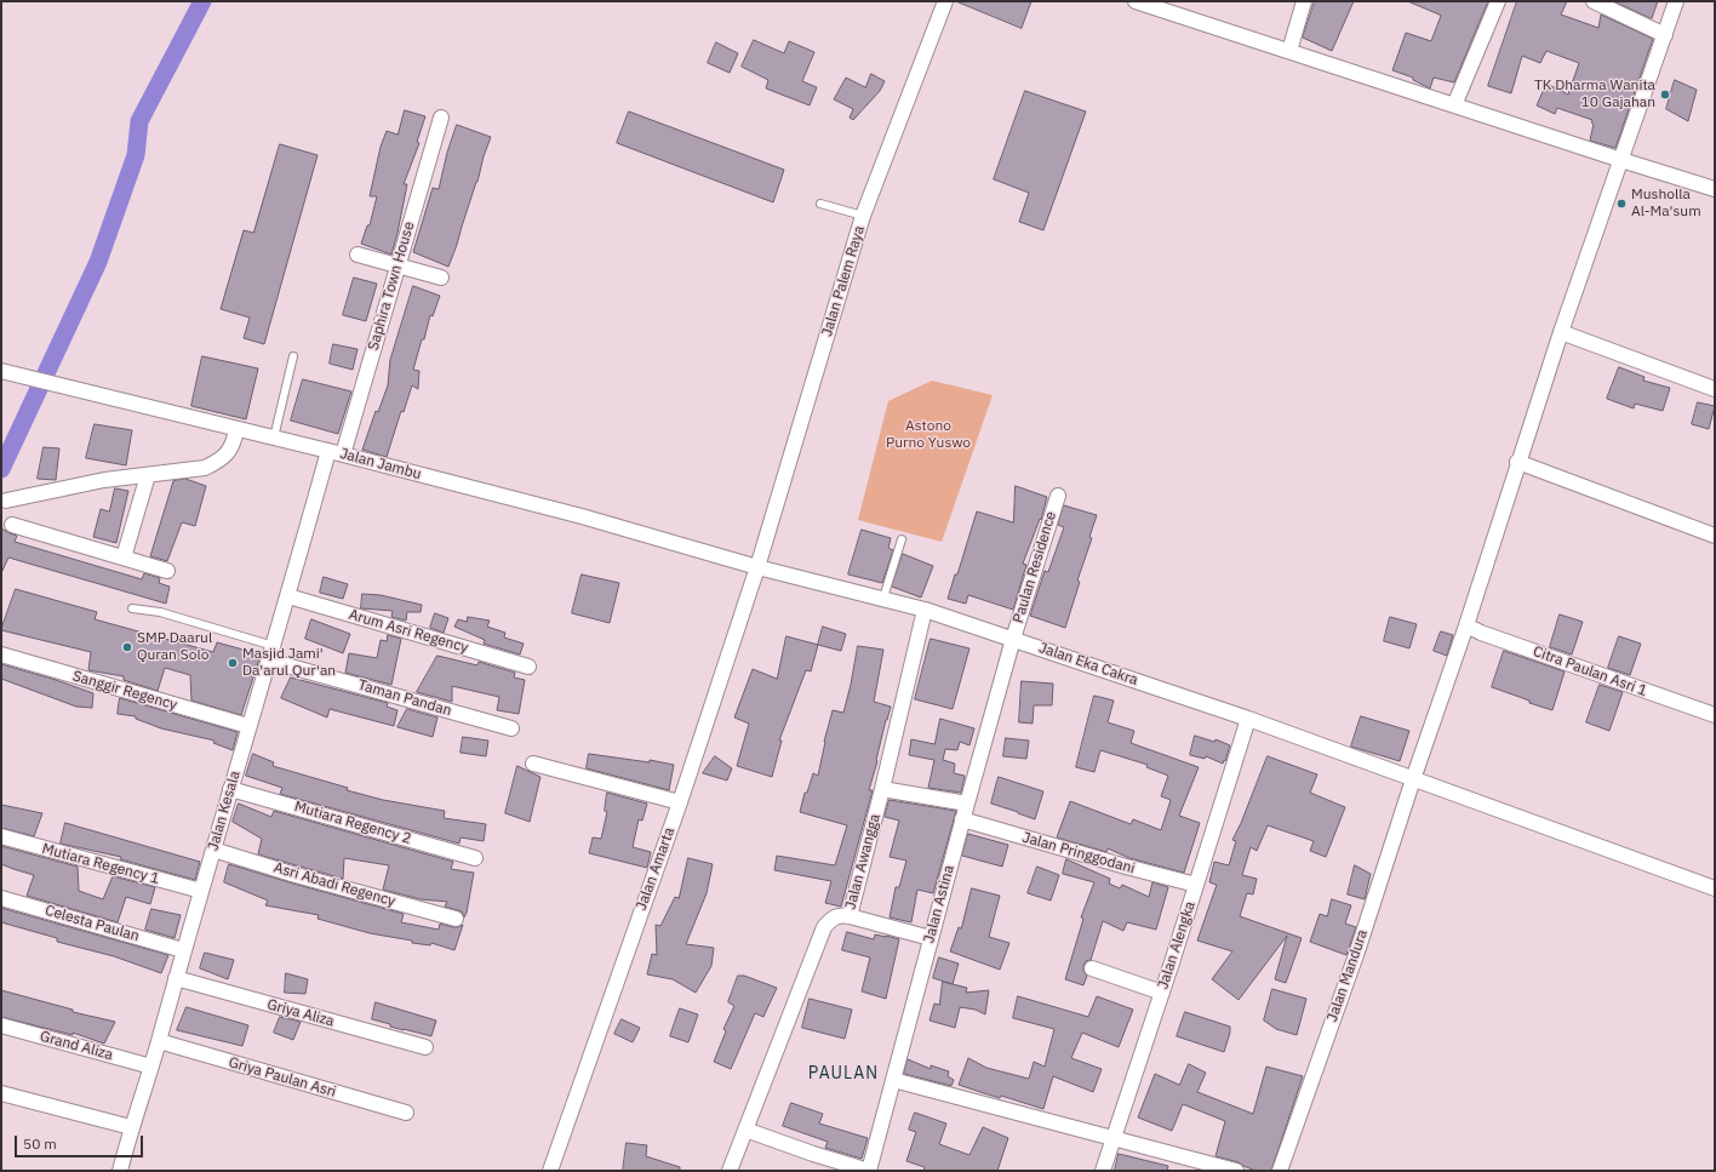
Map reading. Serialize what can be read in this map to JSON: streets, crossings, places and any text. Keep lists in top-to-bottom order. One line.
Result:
{"streets":{"street":["Jalan Palem Raya","Saphira Town House","Jalan Jambu","Paulan Residence","Arum Asri Regency","Jalan Eka Cakra","Citra Paulan Asri 1","Sanggir Regency","Taman Pandan","Jalan Kesala","Mutiara Regency 2","Jalan Pringgodani","Jalan Awangga","Mutiara Regency 1","Jalan Amarta","Asri Abadi Regency","Jalan Astina","Celesta Paulan","Jalan Alengka","Jalan Mandura","Griya Aliza","Grand Aliza","Griya Paulan Asri"]},"crossings":[["Jalan Palem Raya","Jalan Jambu"],["Jalan Palem Raya","Jalan Eka Cakra"],["Jalan Palem Raya","Jalan Amarta"],["Saphira Town House","Jalan Jambu"],["Saphira Town House","Jalan Kesala"],["Jalan Jambu","Jalan Eka Cakra"],["Jalan Jambu","Jalan Kesala"],["Jalan Jambu","Jalan Amarta"],["Paulan Residence","Jalan Eka Cakra"],["Paulan Residence","Jalan Astina"],["Arum Asri Regency","Jalan Kesala"],["Jalan Eka Cakra","Jalan Awangga"],["Jalan Eka Cakra","Jalan Amarta"],["Jalan Eka Cakra","Jalan Astina"],["Jalan Eka Cakra","Jalan Alengka"],["Jalan Eka Cakra","Jalan Mandura"],["Citra Paulan Asri 1","Jalan Mandura"],["Sanggir Regency","Jalan Kesala"],["Taman Pandan","Jalan Kesala"],["Jalan Kesala","Mutiara Regency 2"],["Jalan Kesala","Mutiara Regency 1"],["Jalan Kesala","Asri Abadi Regency"],["Jalan Kesala","Celesta Paulan"],["Jalan Kesala","Griya Aliza"],["Jalan Kesala","Grand Aliza"],["Jalan Kesala","Griya Paulan Asri"],["Jalan Pringgodani","Jalan Astina"],["Jalan Pringgodani","Jalan Alengka"]],"districts":["PAULAN"],"parks":["Astono Purno Yuswo"],"places":["TK Dharma Wanita 10 Gajahan","Musholla Al-Ma'sum","SMP Daarul Quran Solo","Masjid Jami' Da'arul Qur'an"],"scale_bar":"50 m"}
